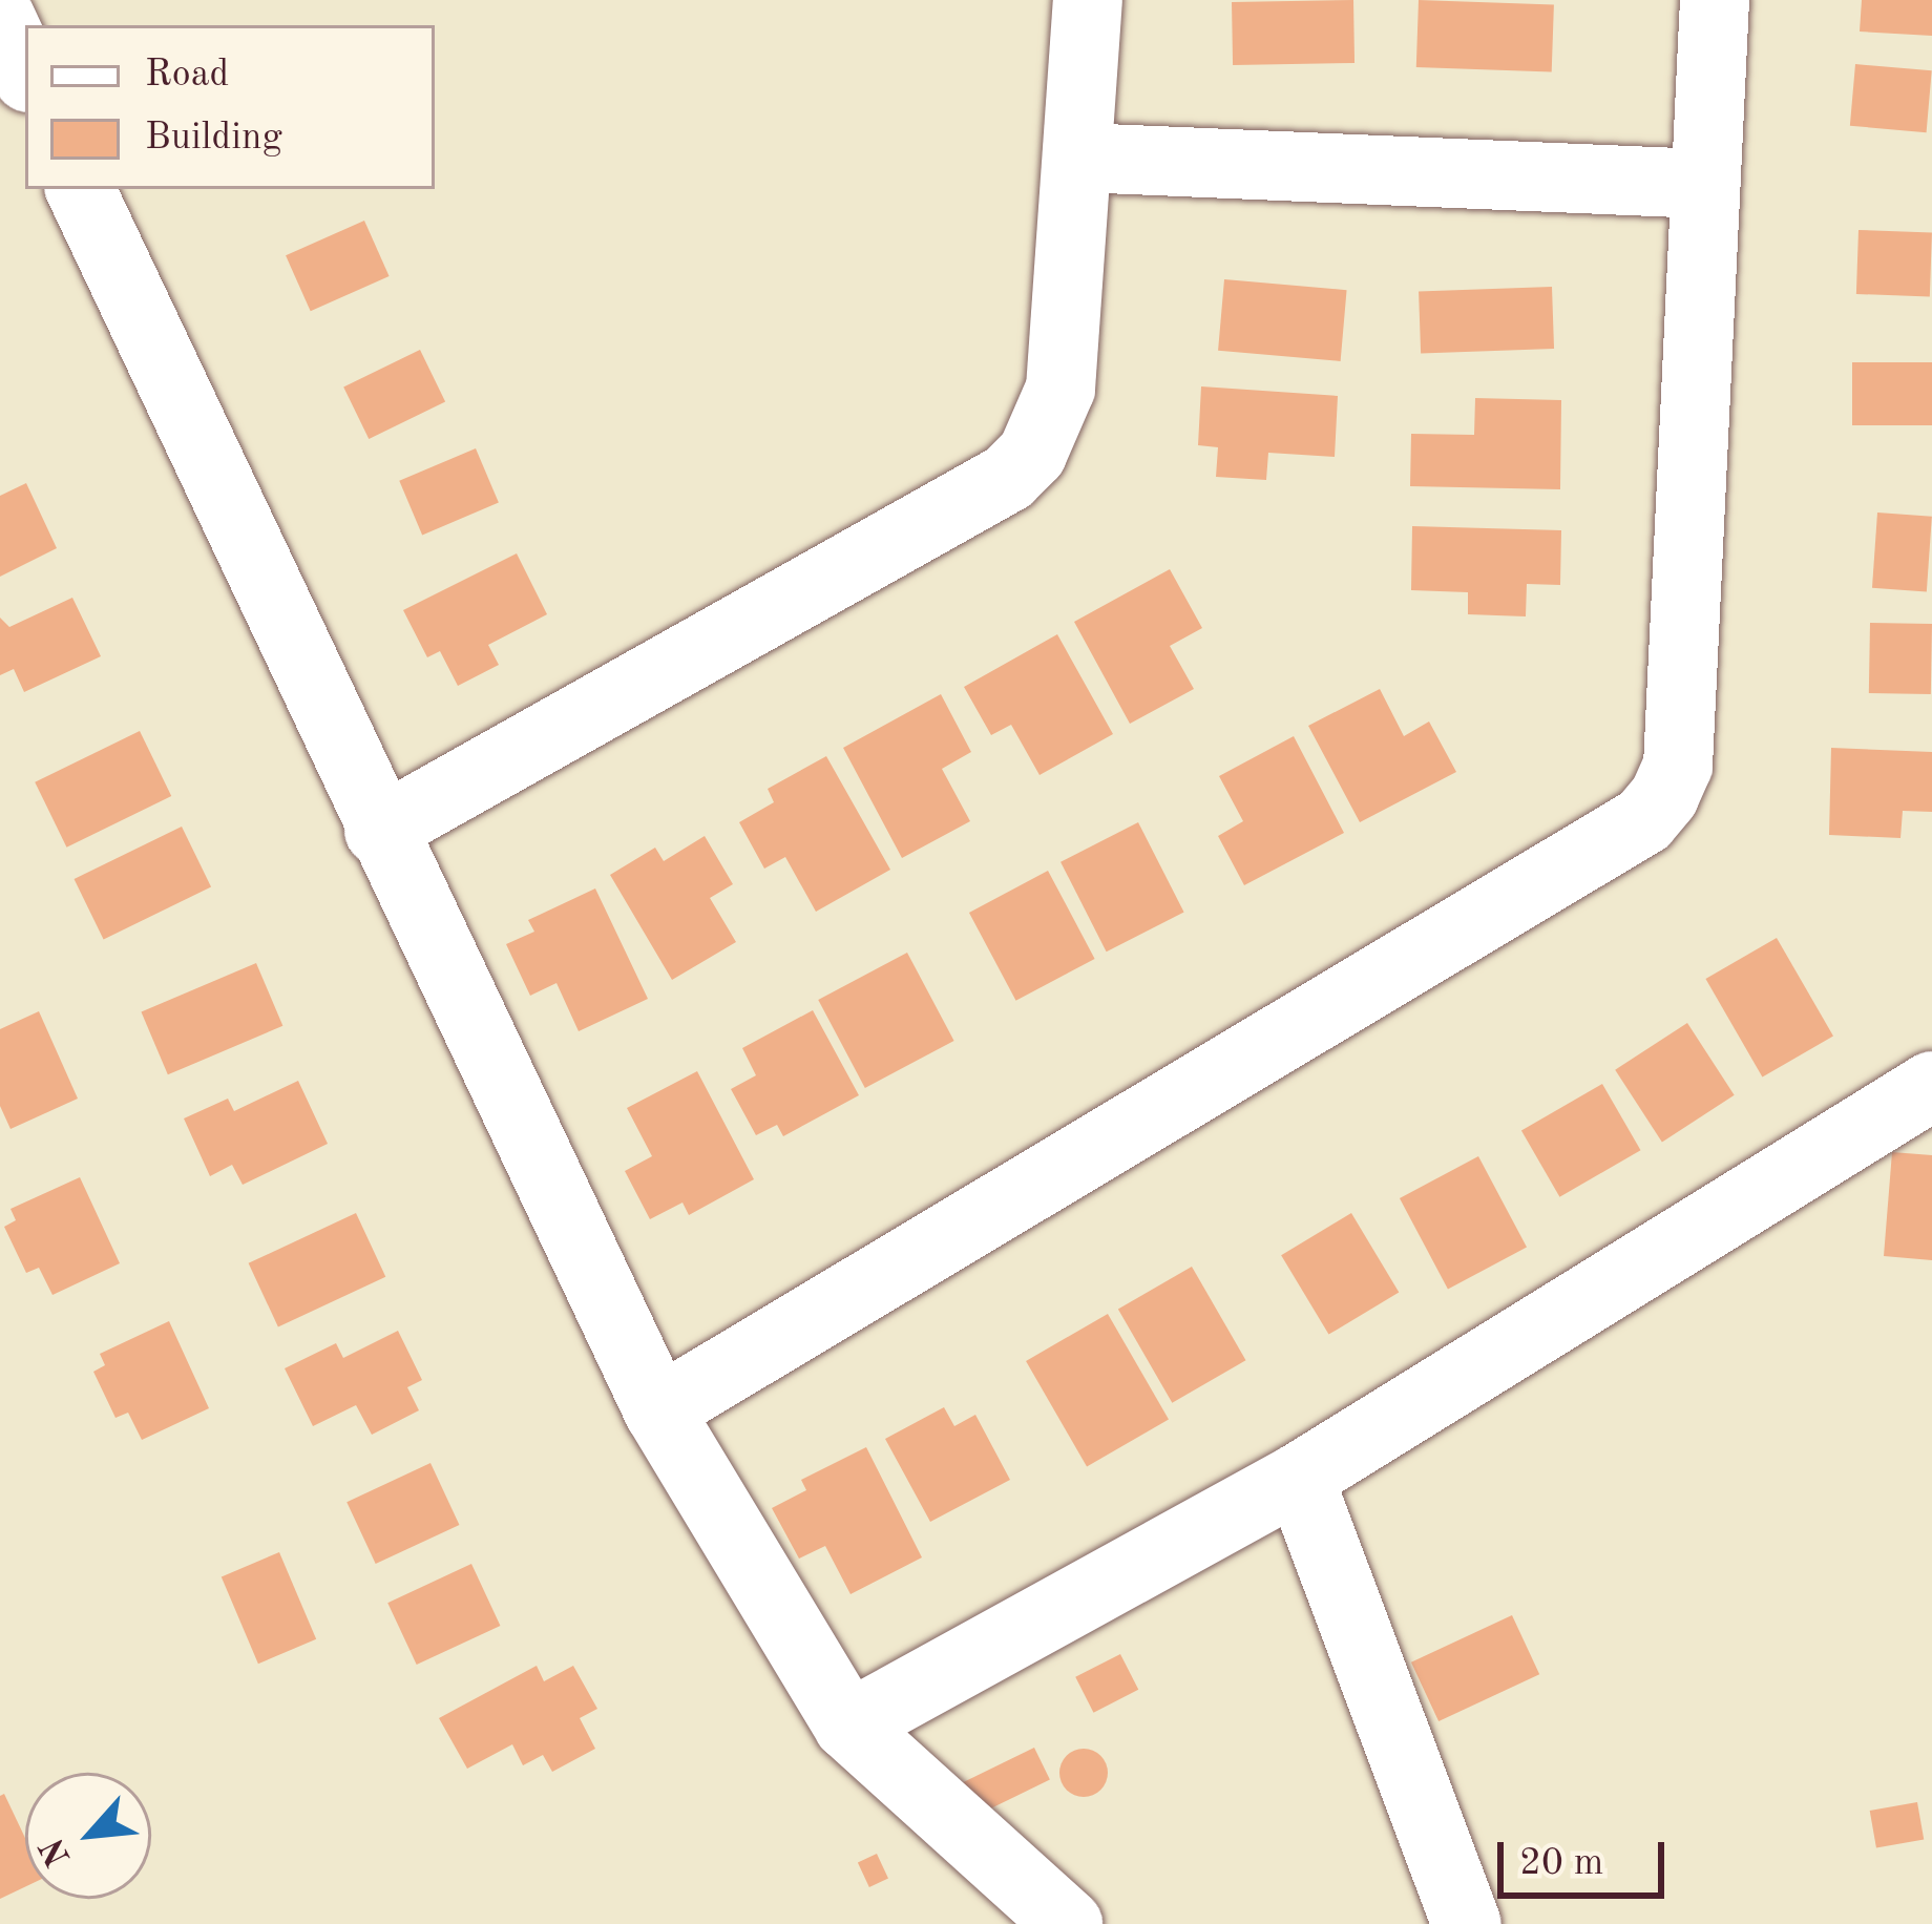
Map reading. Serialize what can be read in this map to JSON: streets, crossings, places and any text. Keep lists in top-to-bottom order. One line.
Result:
{"legend":["Road","Building"],"scale_bar":"20 m","north":"bottom left"}
